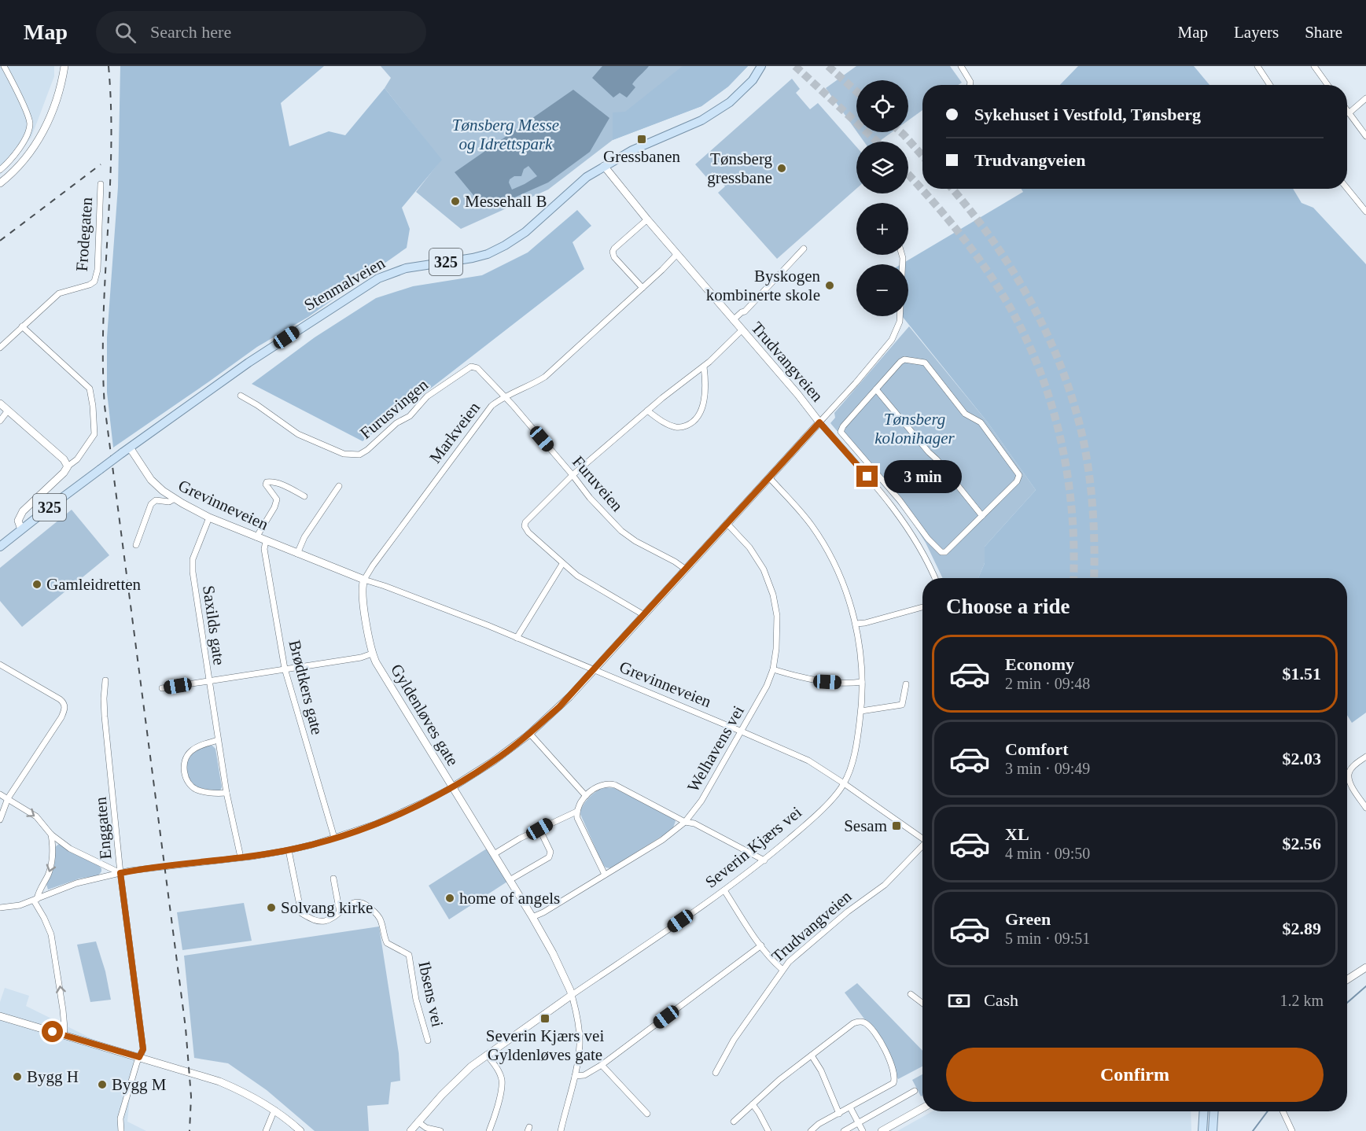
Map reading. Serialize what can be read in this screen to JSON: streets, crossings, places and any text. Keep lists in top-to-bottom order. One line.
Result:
{"streets":{"main road":["325","Stenmalveien","Trudvangveien","Grevinneveien","Gyldenløves gate","Severin Kjærs vei"],"street":["Frodegaten","Furusvingen","Markveien","Furuveien","Saxilds gate","Brødtkers gate","Welhavens vei","Enggaten","Ibsens vei"]},"crossings":[["325","Stenmalveien"],["Stenmalveien","Trudvangveien"],["Stenmalveien","Grevinneveien"],["Trudvangveien","Markveien"],["Furusvingen","Markveien"],["Furusvingen","Furuveien"],["Markveien","Furuveien"],["Markveien","Grevinneveien"],["Markveien","Gyldenløves gate"],["Grevinneveien","Saxilds gate"],["Grevinneveien","Brødtkers gate"],["Grevinneveien","Gyldenløves gate"],["Grevinneveien","Welhavens vei"],["Grevinneveien","Severin Kjærs vei"],["Gyldenløves gate","Welhavens vei"],["Gyldenløves gate","Severin Kjærs vei"]],"parks":["Tønsberg Messe og Idrettspark","Tønsberg kolonihager"],"places":{"transit":["Gressbanen","Sesam","Severin Kjærs vei Gyldenløves gate"],"other":["Tønsberg gressbane","Messehall B","Byskogen kombinerte skole","Gamleidretten","home of angels","Solvang kirke","Bygg H","Bygg M"]},"page":{"header":"Map","search":"Search here","nav":["Map","Layers","Share"],"map_buttons":["+","−"],"banner":["Sykehuset i Vestfold, Tønsberg","Trudvangveien"],"bubble":"3 min","heading":"Choose a ride","list":[{"name":"Economy","note":"2 min · 09:48","value":"$1.51"},{"name":"Comfort","note":"3 min · 09:49","value":"$2.03"},{"name":"XL","note":"4 min · 09:50","value":"$2.56"},{"name":"Green","note":"5 min · 09:51","value":"$2.89"}],"pay":["Cash","1.2 km"],"buttons":"Confirm"}}
